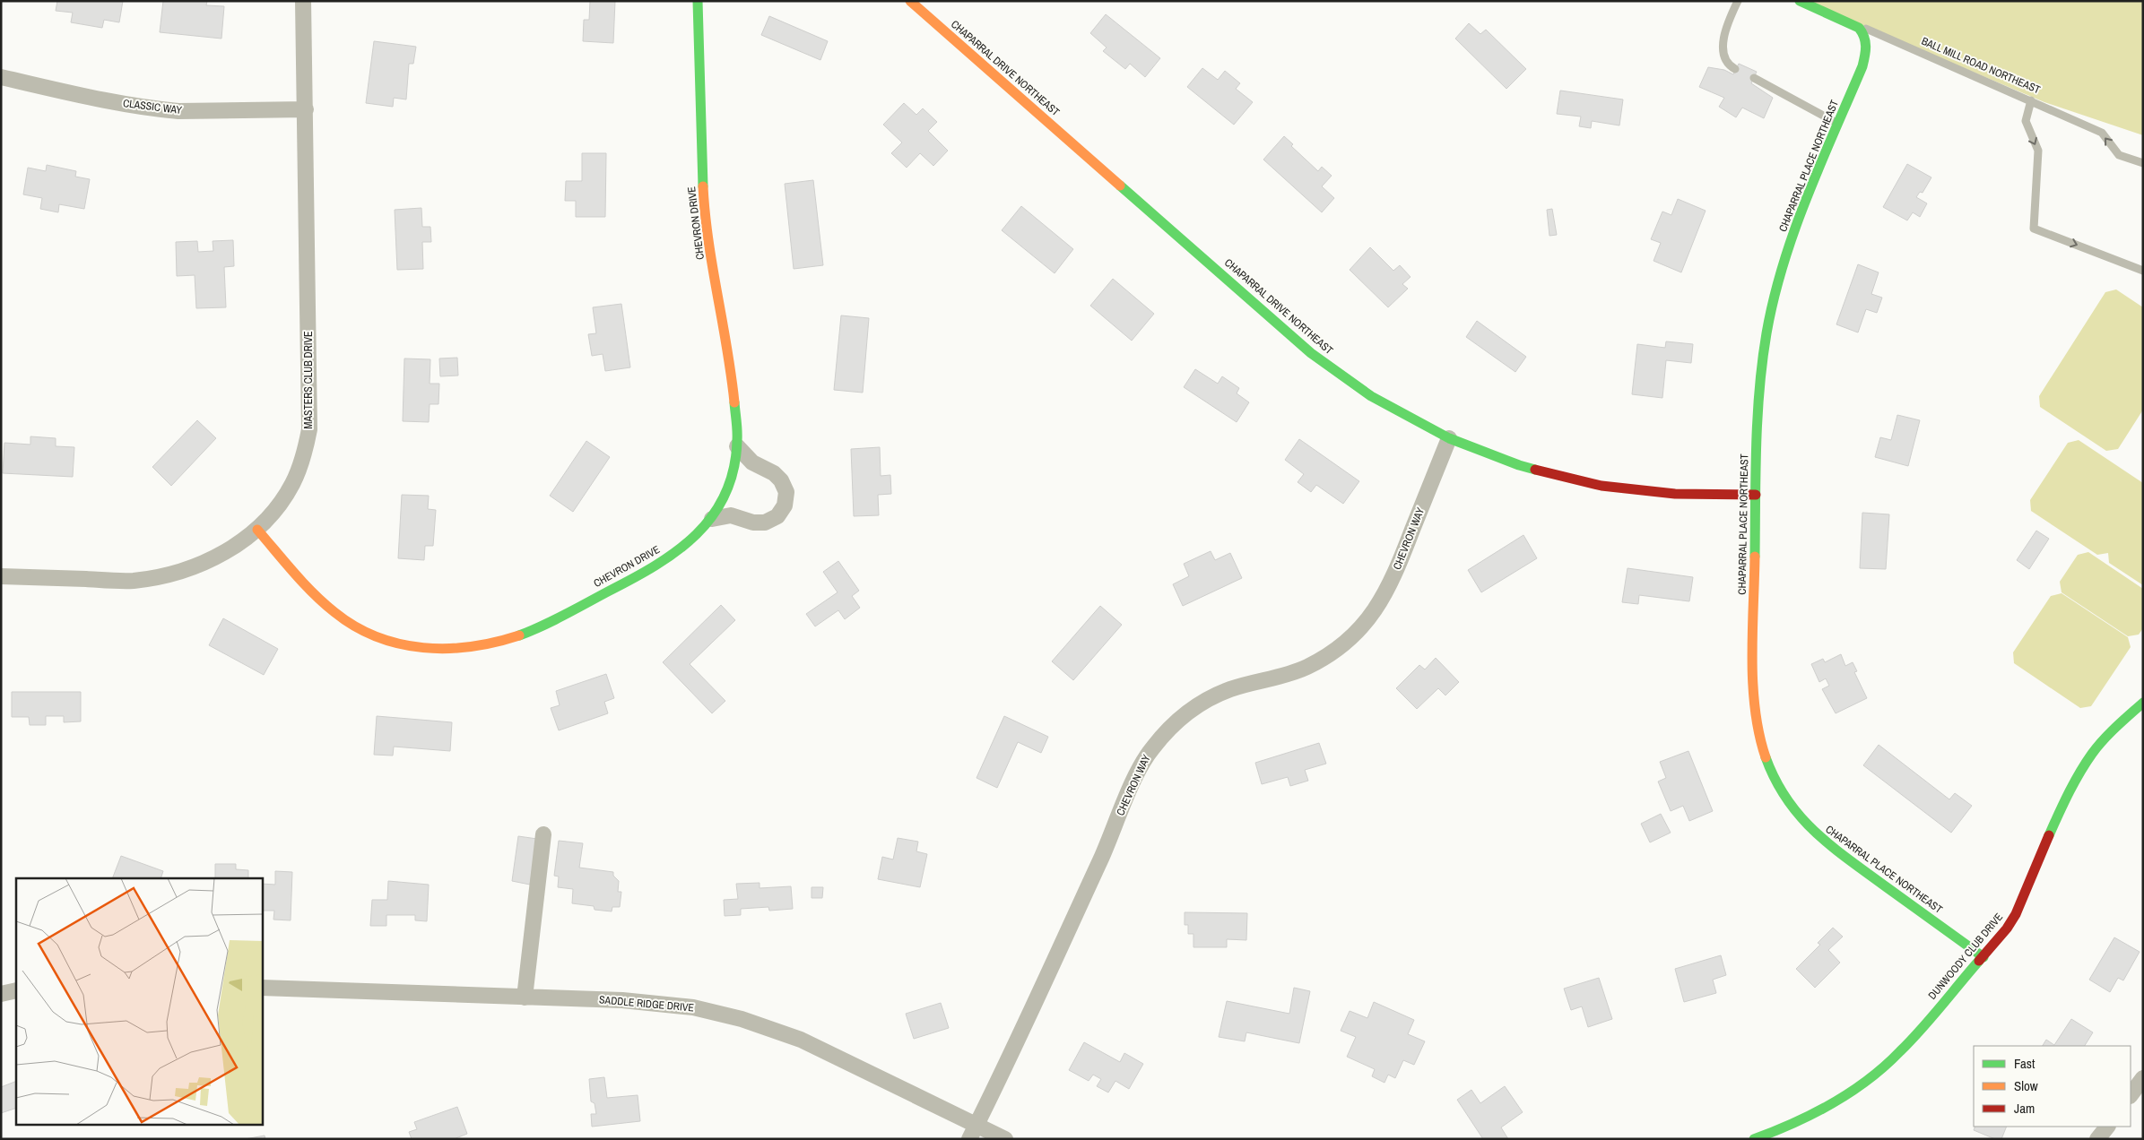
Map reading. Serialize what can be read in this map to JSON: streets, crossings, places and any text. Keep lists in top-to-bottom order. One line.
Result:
{"streets":{"street":["BALL MILL ROAD NORTHEAST","CHAPARRAL DRIVE NORTHEAST","CLASSIC WAY","CHAPARRAL PLACE NORTHEAST","CHEVRON DRIVE","MASTERS CLUB DRIVE","CHEVRON WAY","DUNWOODY CLUB DRIVE","SADDLE RIDGE DRIVE"]},"crossings":[["BALL MILL ROAD NORTHEAST","CHAPARRAL PLACE NORTHEAST"],["CHAPARRAL DRIVE NORTHEAST","CHAPARRAL PLACE NORTHEAST"],["CHAPARRAL DRIVE NORTHEAST","CHEVRON WAY"],["CLASSIC WAY","MASTERS CLUB DRIVE"],["CHAPARRAL PLACE NORTHEAST","DUNWOODY CLUB DRIVE"],["CHEVRON DRIVE","MASTERS CLUB DRIVE"],["CHEVRON WAY","SADDLE RIDGE DRIVE"]],"legend":["Fast","Slow","Jam"]}
